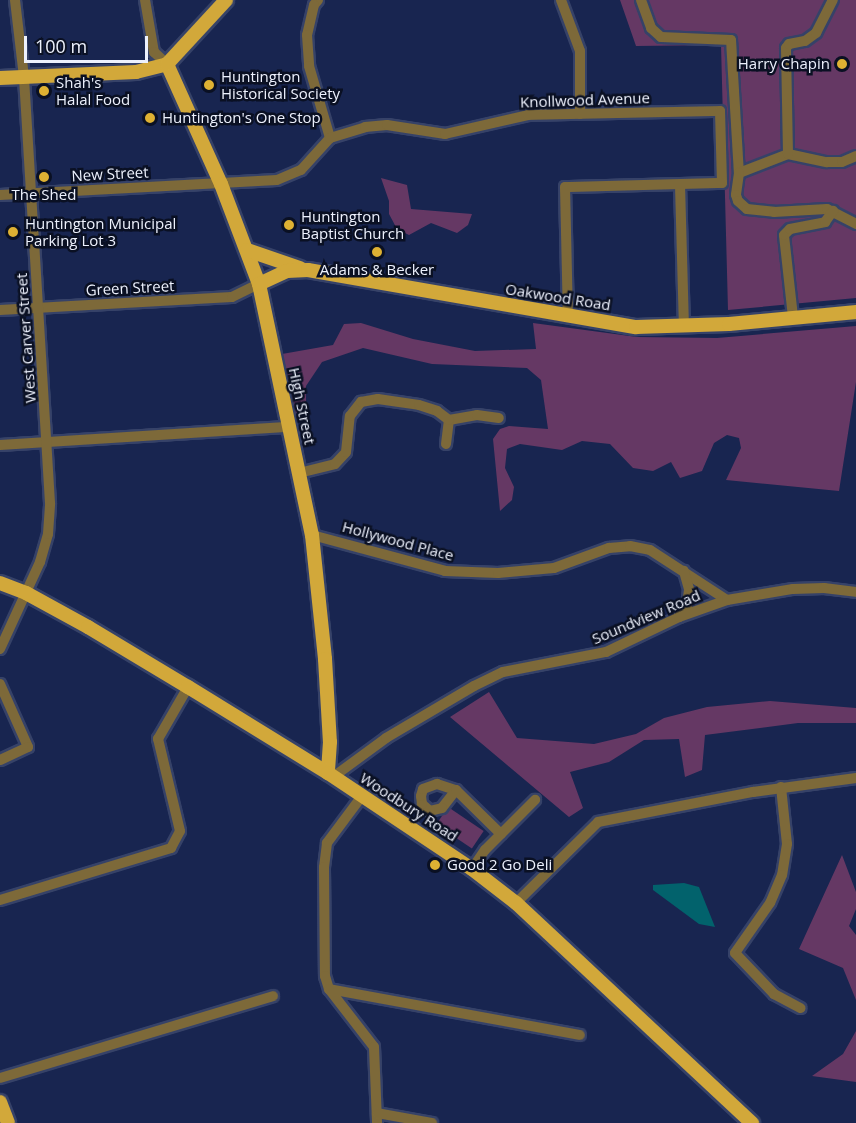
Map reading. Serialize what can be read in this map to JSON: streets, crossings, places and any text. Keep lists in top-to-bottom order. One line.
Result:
{"streets":{"main road":["Oakwood Road","High Street","Woodbury Road"],"street":["Knollwood Avenue","New Street","Green Street","West Carver Street","Hollywood Place","Soundview Road"]},"crossings":[["New Street","West Carver Street"],["New Street","High Street"],["Green Street","Oakwood Road"],["Green Street","West Carver Street"],["Green Street","High Street"],["Oakwood Road","High Street"],["West Carver Street","Woodbury Road"],["High Street","Hollywood Place"],["High Street","Soundview Road"],["High Street","Woodbury Road"],["Hollywood Place","Soundview Road"],["Soundview Road","Woodbury Road"]],"places":["Harry Chapin","Huntington Historical Society","Shah's Halal Food","Huntington's One Stop","The Shed","Huntington Baptist Church","Huntington Municipal Parking Lot 3","Adams & Becker","Good 2 Go Deli"],"scale_bar":"100 m"}
